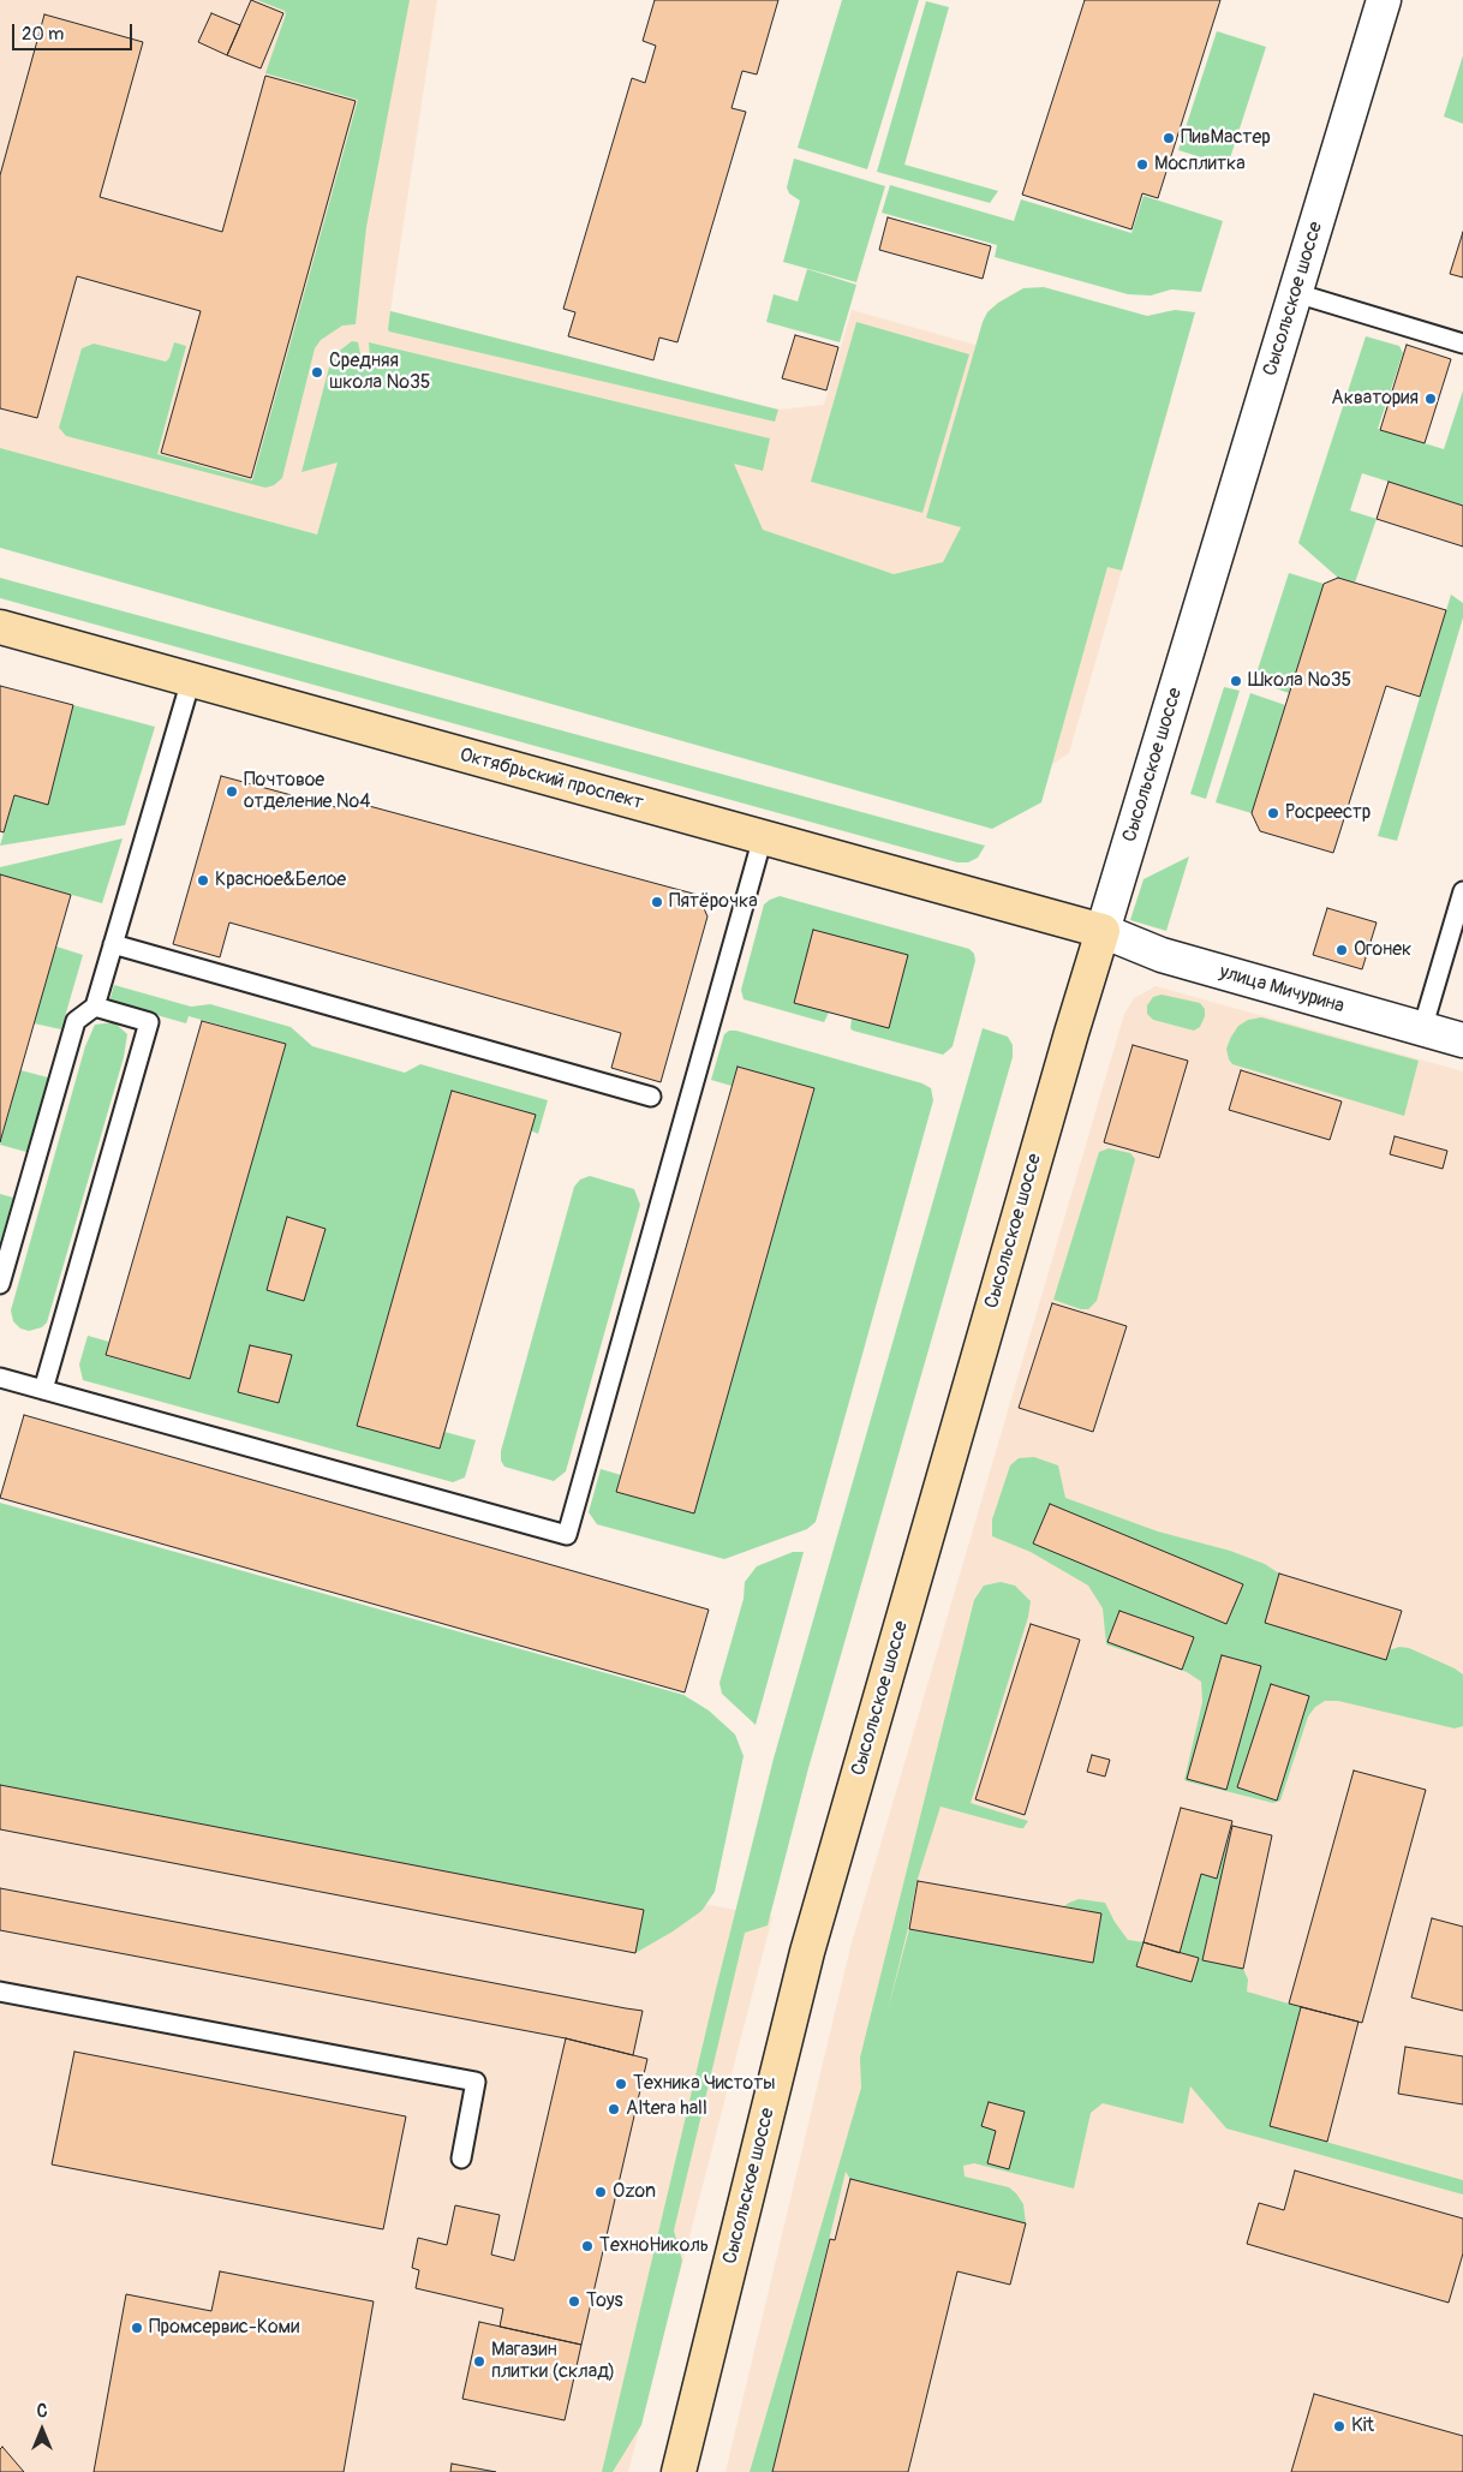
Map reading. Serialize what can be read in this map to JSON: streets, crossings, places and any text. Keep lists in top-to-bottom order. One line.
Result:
{"streets":{"main road":["Сысольское шоссе","Октябрьский проспект","улица Мичурина"]},"crossings":[["Сысольское шоссе","Октябрьский проспект"],["Сысольское шоссе","улица Мичурина"],["Октябрьский проспект","улица Мичурина"]],"places":["ПивМастер","Мосплитка","Средняя школа №35","Акватория","Школа №35","Почтовое отделение №4","Росреестр","Красное&Белое","Пятёрочка","Огонек","Техника Чистоты","Altera hall","Ozon","ТехноНиколь","Toys","Промсервис-Коми","Магазин плитки (склад)","Kit"],"scale_bar":"20 m","north":"top"}
